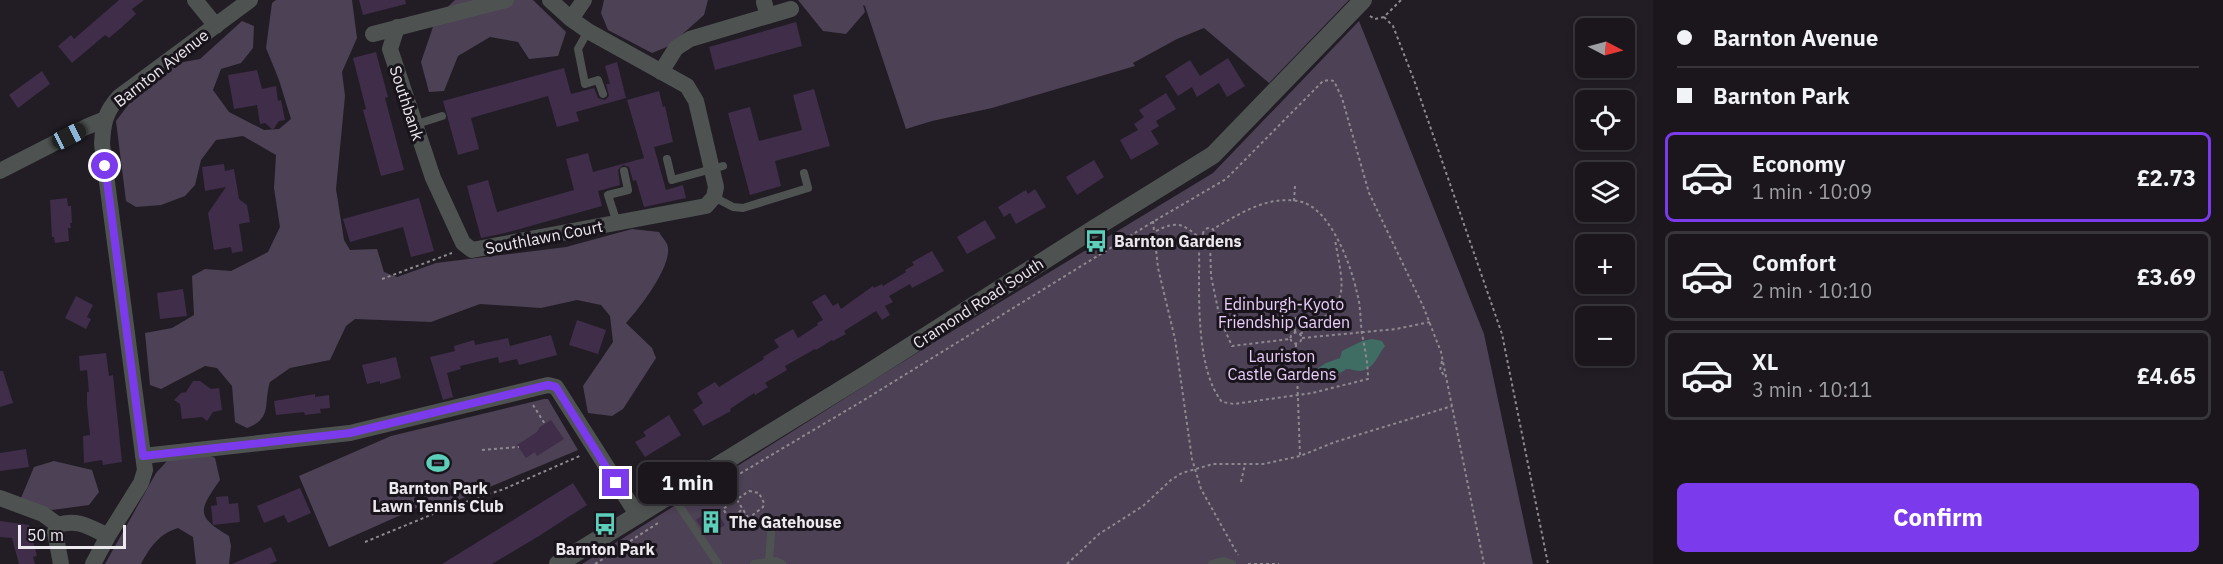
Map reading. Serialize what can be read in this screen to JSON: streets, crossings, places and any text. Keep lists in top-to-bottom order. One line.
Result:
{"streets":{"street":["Barnton Avenue","Southbank","Southlawn Court","Cramond Road South"]},"crossings":[["Southbank","Southlawn Court"]],"parks":["Edinburgh-Kyoto Friendship Garden","Lauriston Castle Gardens"],"places":{"bus stop":["Barnton Gardens","Barnton Park"],"sports":["Barnton Park Lawn Tennis Club"],"building":["The Gatehouse"]},"scale_bar":"50 m","north":"right","page":{"banner":["Barnton Avenue","Barnton Park"],"map_buttons":["+","−"],"list":[{"name":"Economy","note":"1 min · 10:09","value":"£2.73"},{"name":"Comfort","note":"2 min · 10:10","value":"£3.69"},{"name":"XL","note":"3 min · 10:11","value":"£4.65"}],"bubble":"1 min","buttons":"Confirm","scale":"50 m"}}
